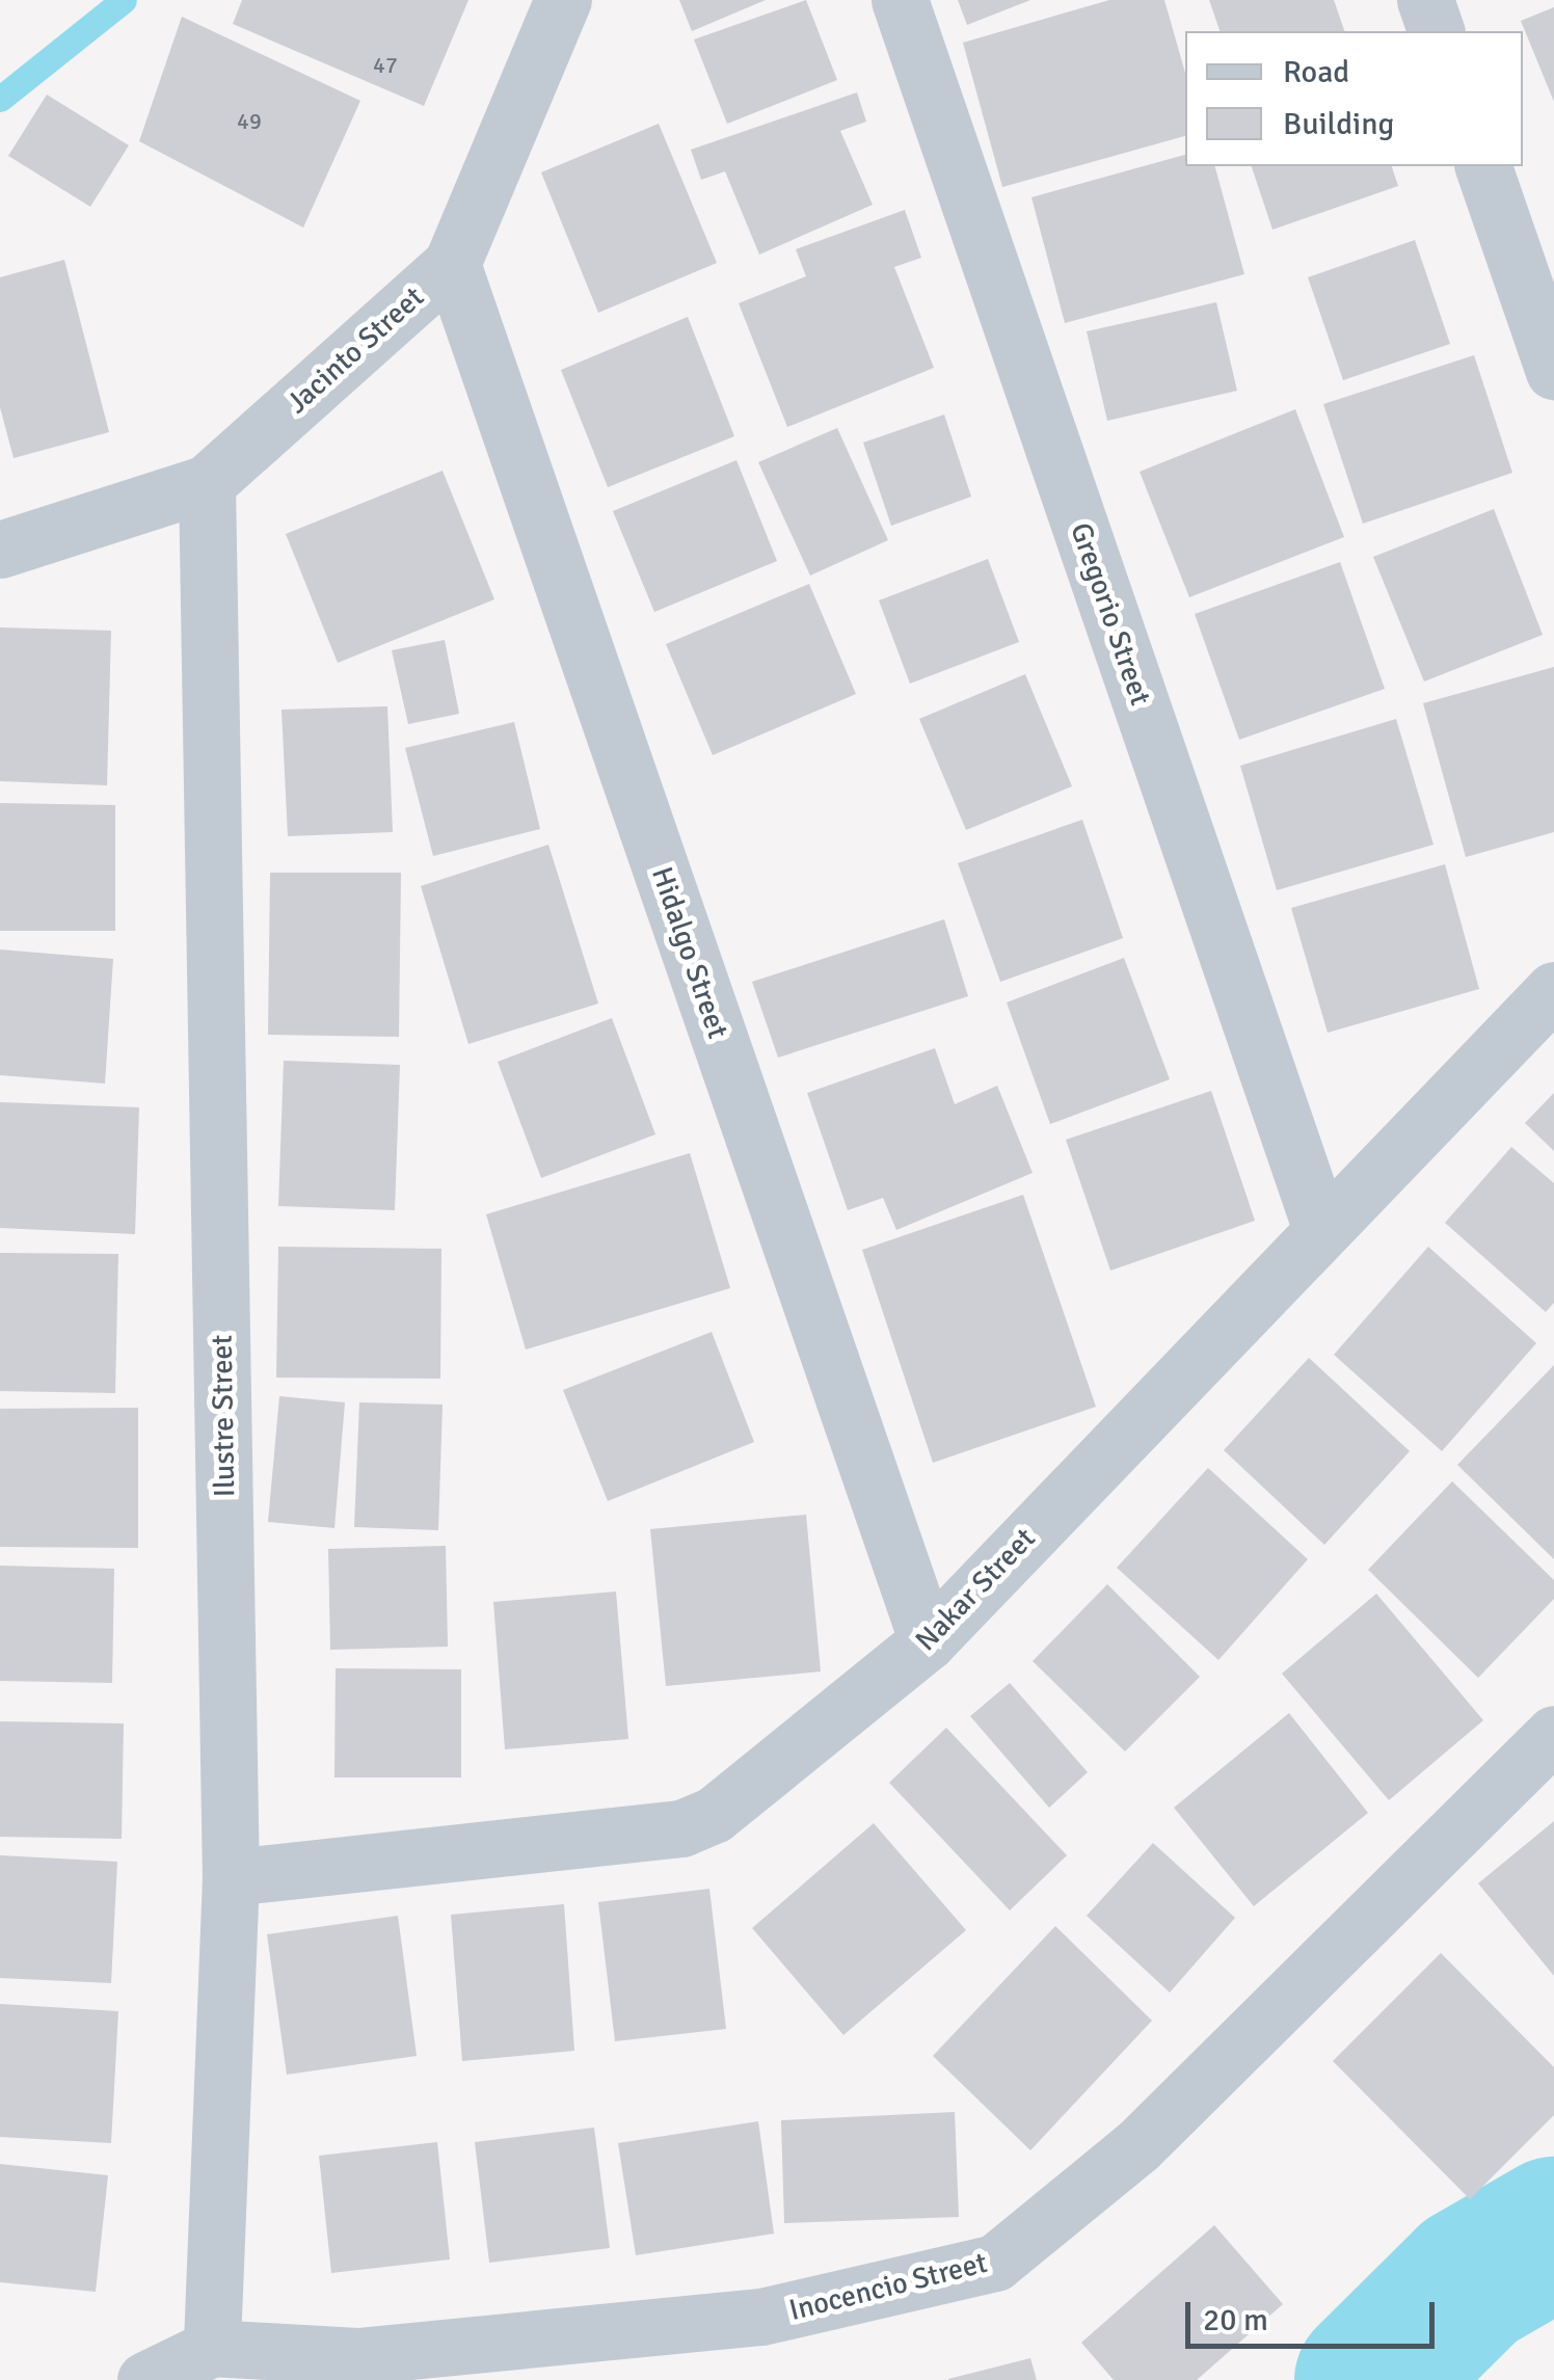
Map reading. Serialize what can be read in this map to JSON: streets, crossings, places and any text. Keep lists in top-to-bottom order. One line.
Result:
{"streets":{"street":["Jacinto Street","Gregorio Street","Hidalgo Street","Ilustre Street","Nakar Street","Inocencio Street"]},"crossings":[["Jacinto Street","Hidalgo Street"],["Jacinto Street","Ilustre Street"],["Gregorio Street","Nakar Street"],["Hidalgo Street","Nakar Street"],["Ilustre Street","Nakar Street"],["Ilustre Street","Inocencio Street"]],"house_numbers":["47","49"],"legend":["Road","Building"],"scale_bar":"20 m"}
